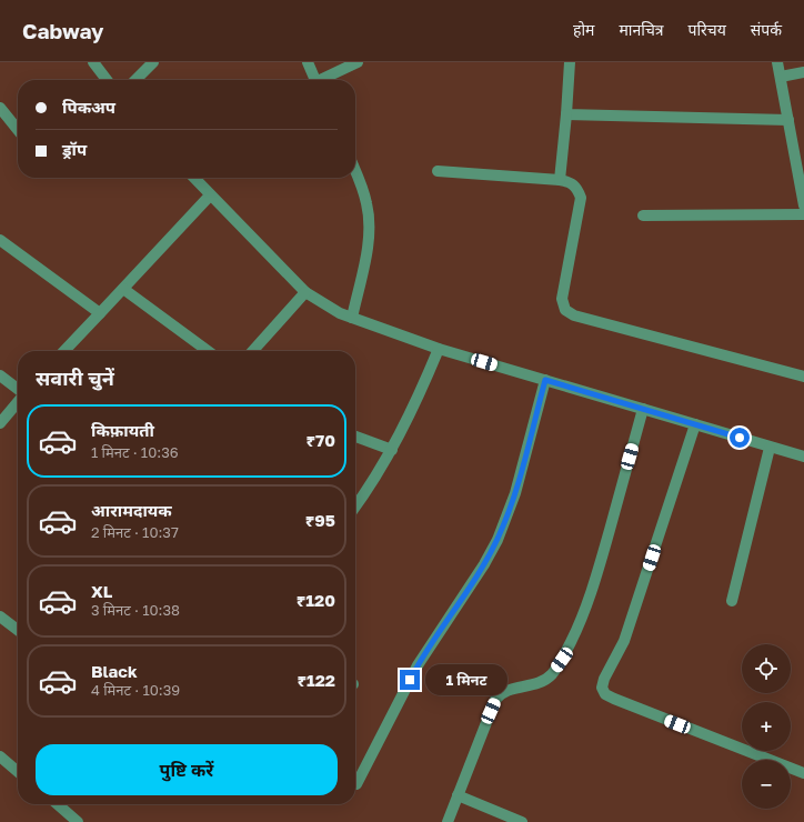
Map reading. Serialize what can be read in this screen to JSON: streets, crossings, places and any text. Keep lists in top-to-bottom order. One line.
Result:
{"page":{"header":"Cabway","nav":["होम","मानचित्र","परिचय","संपर्क"],"banner":["पिकअप","ड्रॉप"],"heading":"सवारी चुनें","list":[{"name":"किफ़ायती","note":"1 मिनट · 10:36","value":"₹70"},{"name":"आरामदायक","note":"2 मिनट · 10:37","value":"₹95"},{"name":"XL","note":"3 मिनट · 10:38","value":"₹120"},{"name":"Black","note":"4 मिनट · 10:39","value":"₹122"}],"map_buttons":["+","−"],"bubble":"1 मिनट","buttons":"पुष्टि करें"}}
